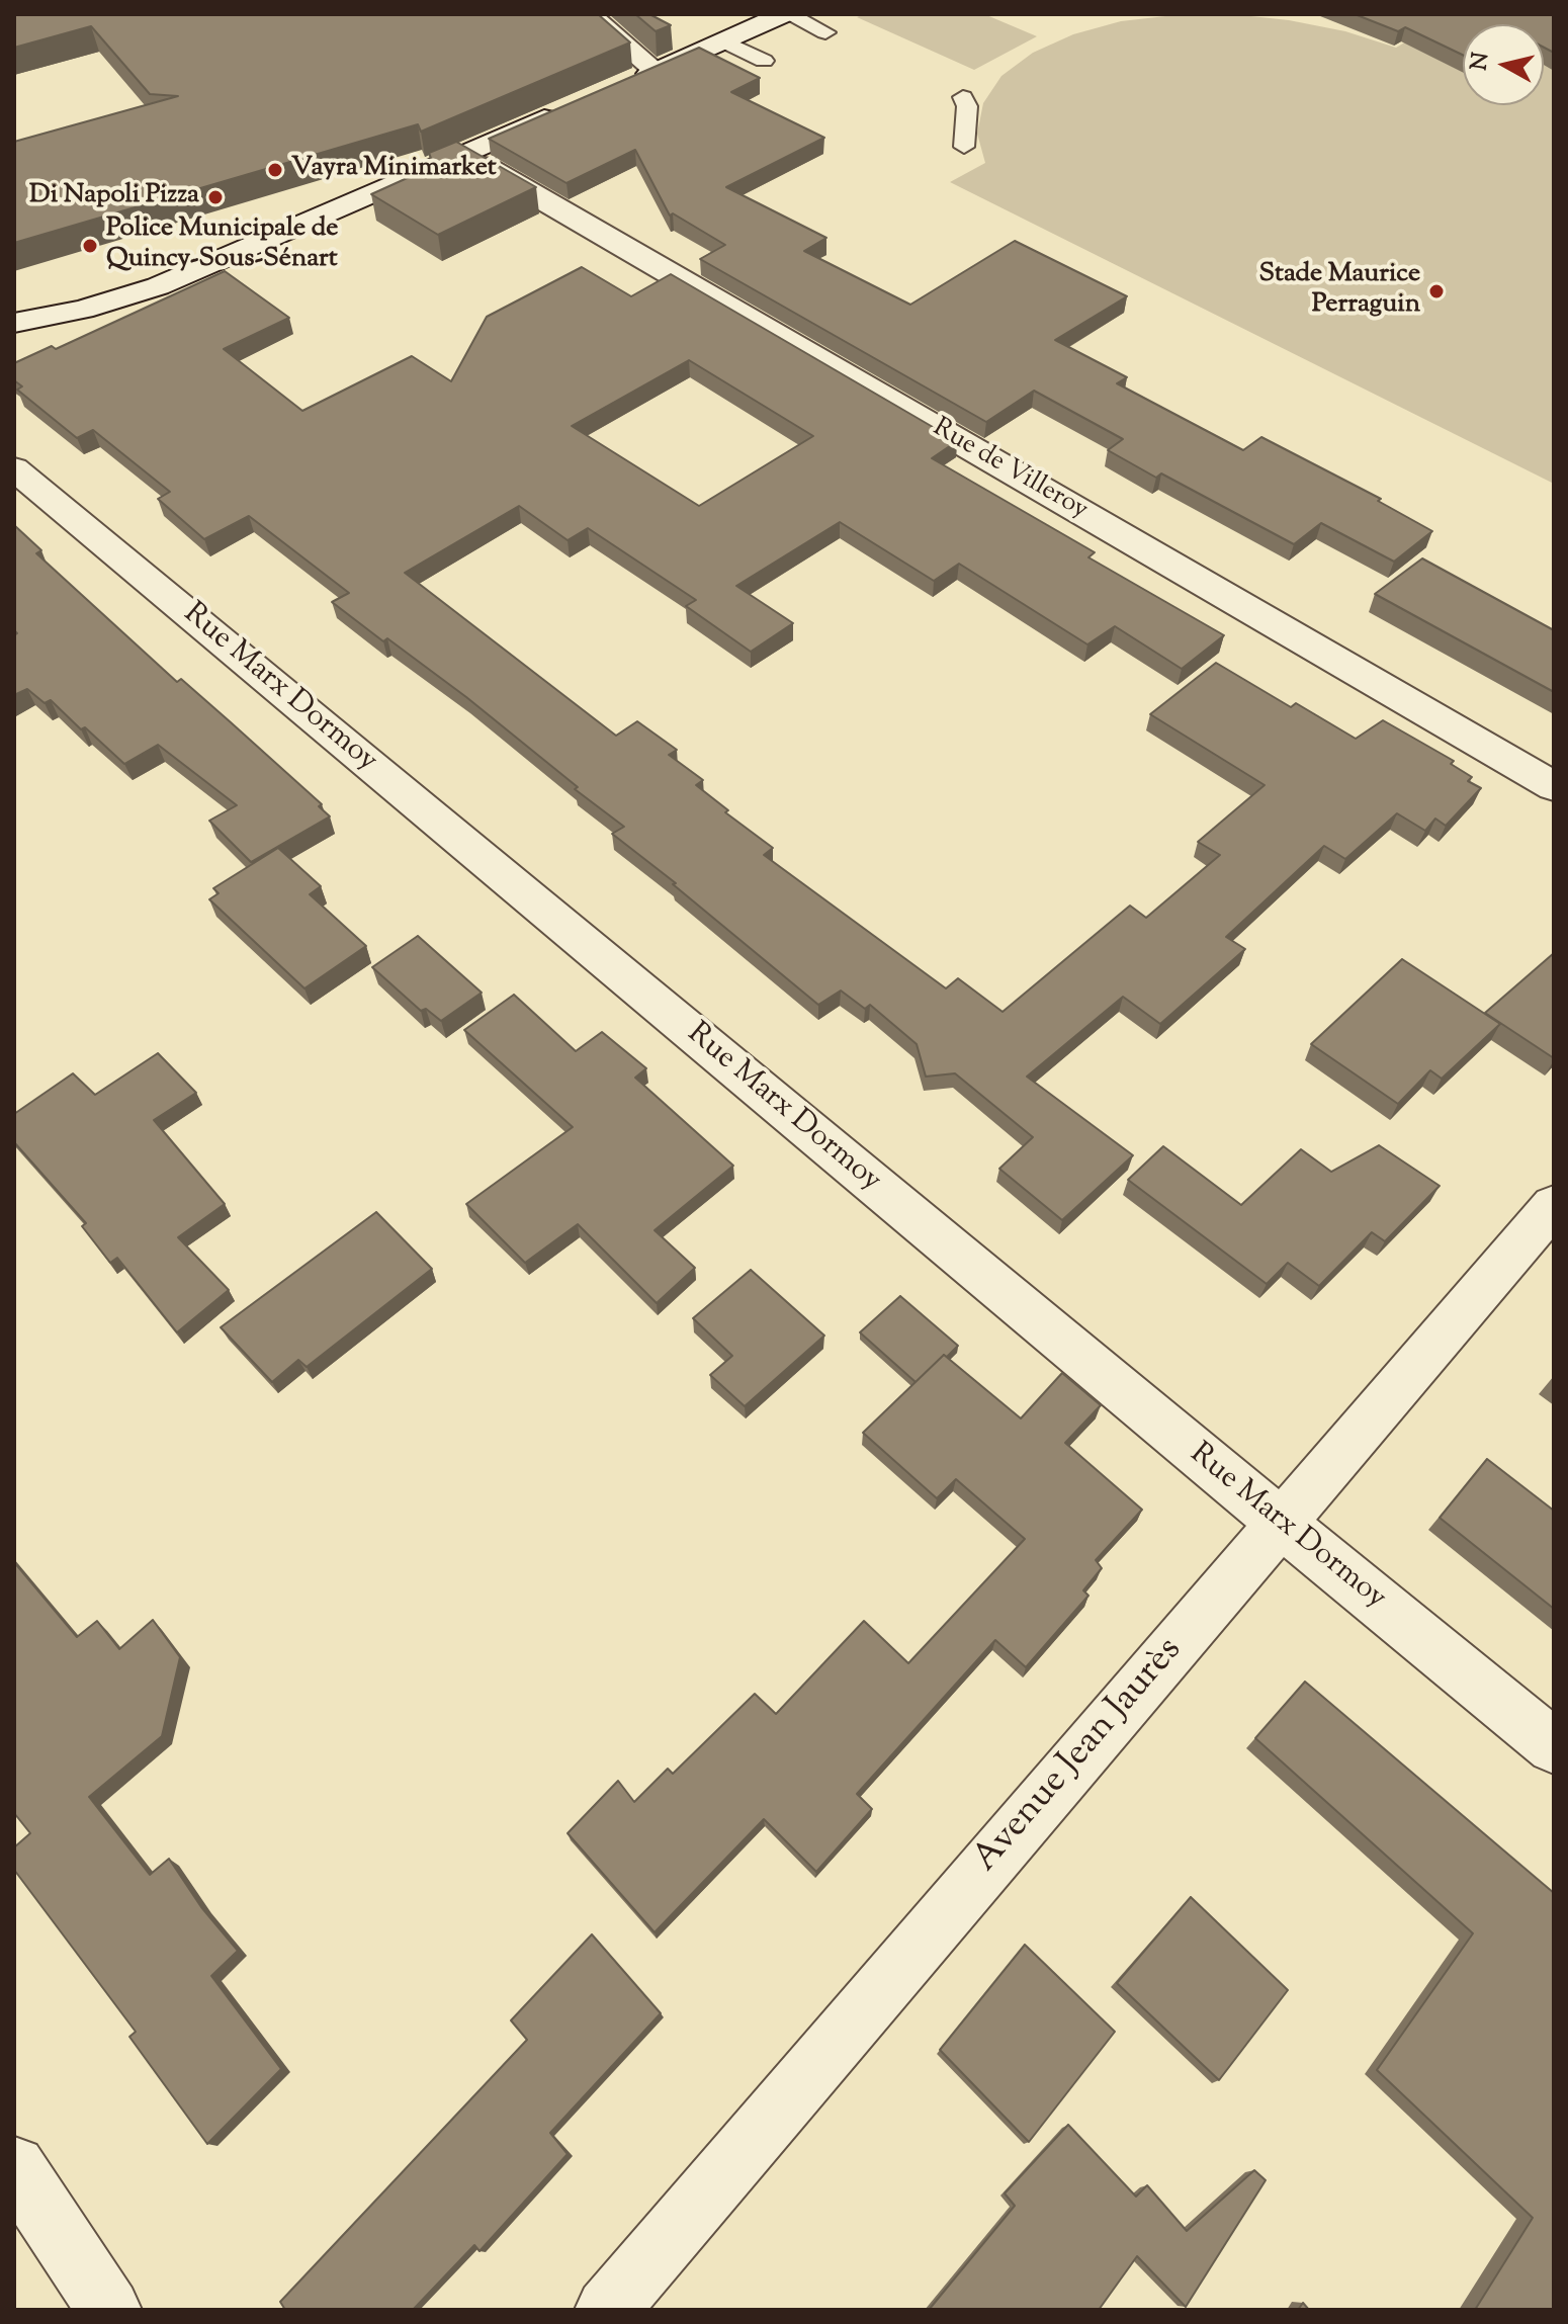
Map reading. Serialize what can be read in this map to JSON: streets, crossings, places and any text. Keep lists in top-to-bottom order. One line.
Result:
{"streets":{"street":["Rue de Villeroy","Rue Marx Dormoy","Avenue Jean Jaurès"]},"crossings":[["Rue Marx Dormoy","Avenue Jean Jaurès"]],"places":["Vayra Minimarket","Di Napoli Pizza","Police Municipale de Quincy-Sous-Sénart","Stade Maurice Perraguin"],"north":"left"}
